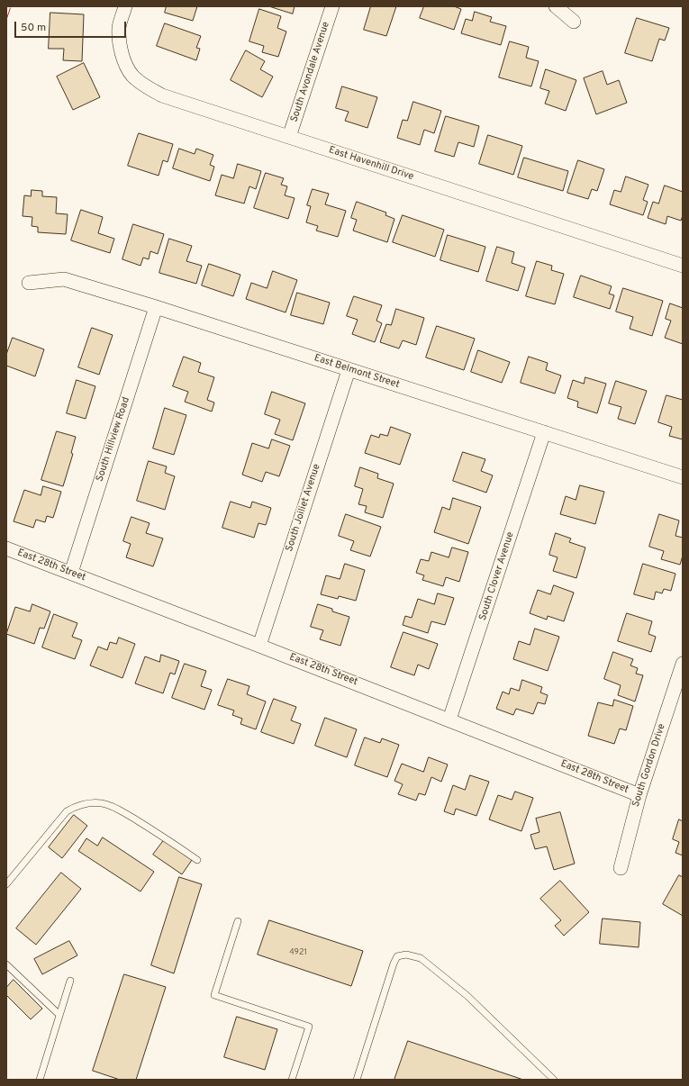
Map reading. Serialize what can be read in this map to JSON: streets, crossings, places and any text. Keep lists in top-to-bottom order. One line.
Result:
{"streets":{"street":["South Avondale Avenue","East Havenhill Drive","East Belmont Street","South Hillview Road","South Joiliet Avenue","East 28th Street","South Clover Avenue","South Gordon Drive"]},"crossings":[["South Avondale Avenue","East Havenhill Drive"],["East Belmont Street","South Hillview Road"],["East Belmont Street","South Joiliet Avenue"],["East Belmont Street","South Clover Avenue"],["South Hillview Road","East 28th Street"],["South Joiliet Avenue","East 28th Street"],["East 28th Street","South Clover Avenue"],["East 28th Street","South Gordon Drive"]],"house_numbers":["4921"],"scale_bar":"50 m"}
